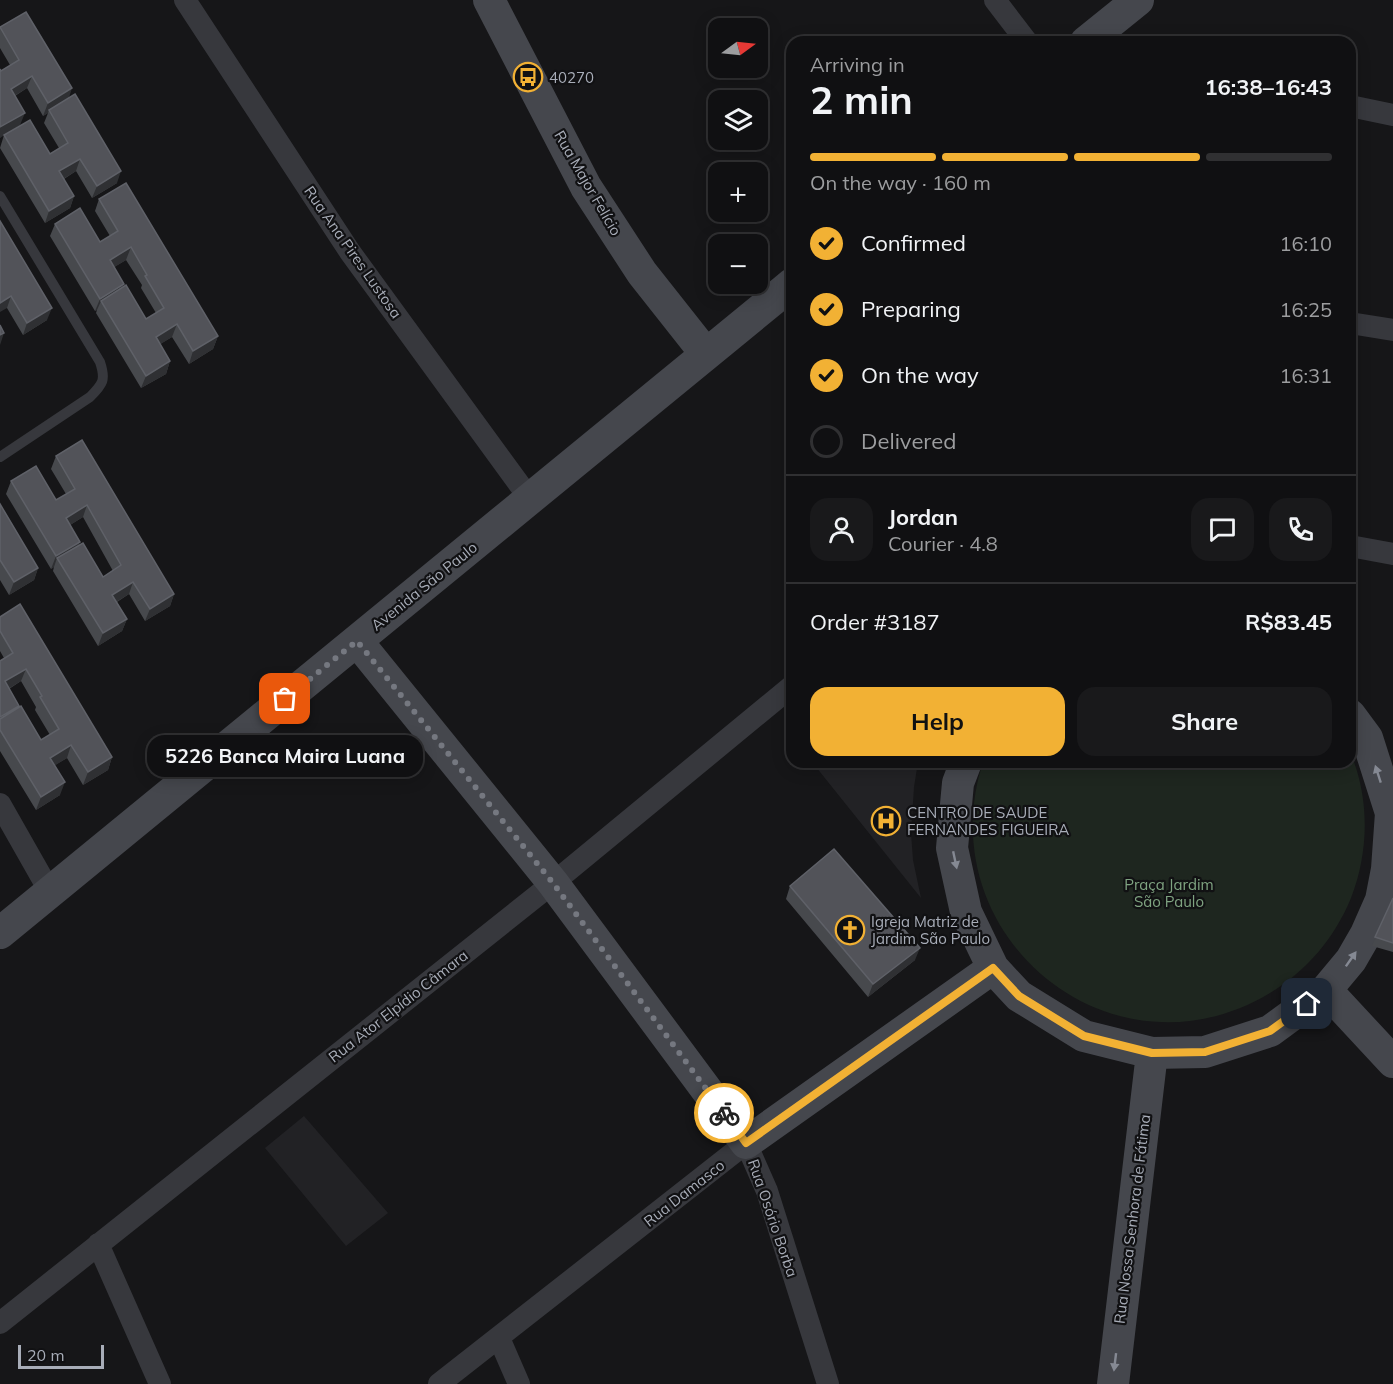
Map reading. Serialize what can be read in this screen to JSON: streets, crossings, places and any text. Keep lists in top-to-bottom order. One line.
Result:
{"streets":{"street":["Rua Major Felício","Rua Ana Pires Lustosa","Avenida São Paulo","Rua Ator Elpídio Câmara","Rua Damasco","Rua Osório Borba","Rua Nossa Senhora de Fátima"]},"crossings":[["Rua Major Felício","Avenida São Paulo"],["Rua Ana Pires Lustosa","Avenida São Paulo"],["Avenida São Paulo","Rua Osório Borba"],["Rua Ator Elpídio Câmara","Rua Osório Borba"],["Rua Damasco","Rua Osório Borba"]],"one_way":["Rua Nossa Senhora de Fátima"],"parks":["Praça Jardim São Paulo"],"places":{"bus stop":["40270"],"other":["5226 Banca Maira Luana"],"hospital":["CENTRO DE SAUDE FERNANDES FIGUEIRA"],"church":["Igreja Matriz de Jardim São Paulo"]},"scale_bar":"20 m","north":"right","page":{"map_buttons":["+","−"],"heading":["2 min","Arriving in","16:38–16:43"],"panel":["Jordan","Courier · 4.8","Order #3187","R$83.45"],"bar":"On the way · 160 m","list":[["Confirmed","16:10"],["Preparing","16:25"],["On the way","16:31"],"Delivered"],"buttons":["Help","Share"],"bubble":"5226 Banca Maira Luana","scale":"20 m"}}
